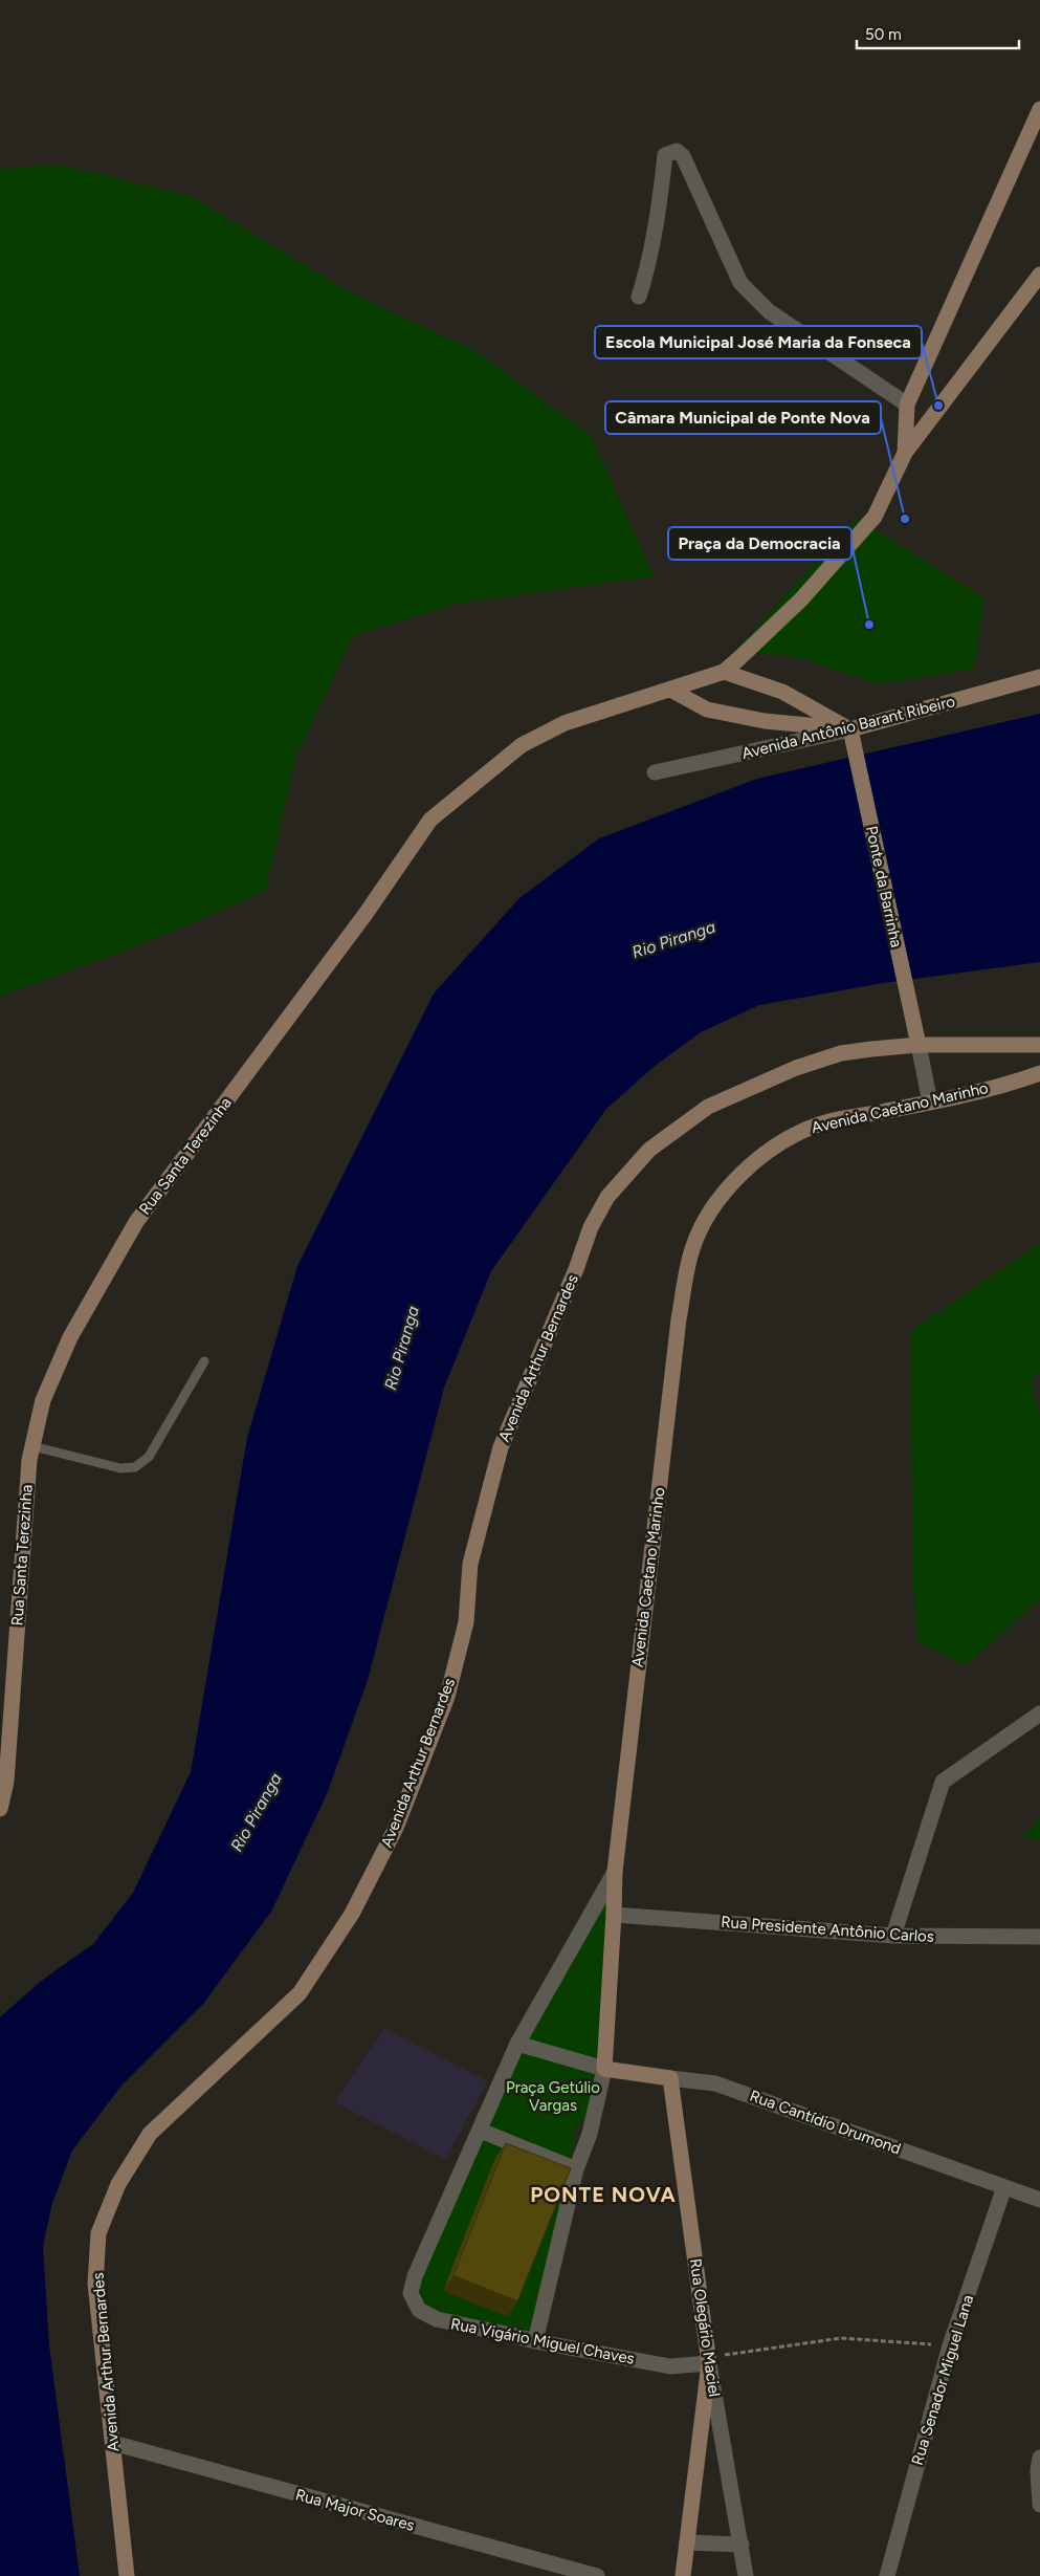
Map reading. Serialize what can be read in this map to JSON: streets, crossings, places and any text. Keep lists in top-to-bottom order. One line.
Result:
{"streets":{"street":["Avenida Antônio Barant Ribeiro","Ponte da Barrinha","Avenida Caetano Marinho","Rua Santa Terezinha","Avenida Arthur Bernardes","Rua Presidente Antônio Carlos","Rua Cantídio Drumond","Rua Olegário Maciel","Rua Vigário Miguel Chaves","Rua Senador Miguel Lana","Rua Major Soares"]},"crossings":[["Avenida Antônio Barant Ribeiro","Ponte da Barrinha"],["Ponte da Barrinha","Avenida Arthur Bernardes"],["Avenida Caetano Marinho","Rua Vigário Miguel Chaves"],["Avenida Arthur Bernardes","Rua Major Soares"],["Rua Cantídio Drumond","Rua Olegário Maciel"],["Rua Cantídio Drumond","Rua Senador Miguel Lana"],["Rua Olegário Maciel","Rua Vigário Miguel Chaves"]],"districts":["PONTE NOVA"],"water":["Rio Piranga"],"parks":["Praça Getúlio Vargas"],"places":["Escola Municipal José Maria da Fonseca","Câmara Municipal de Ponte Nova","Praça da Democracia"],"scale_bar":"50 m"}
